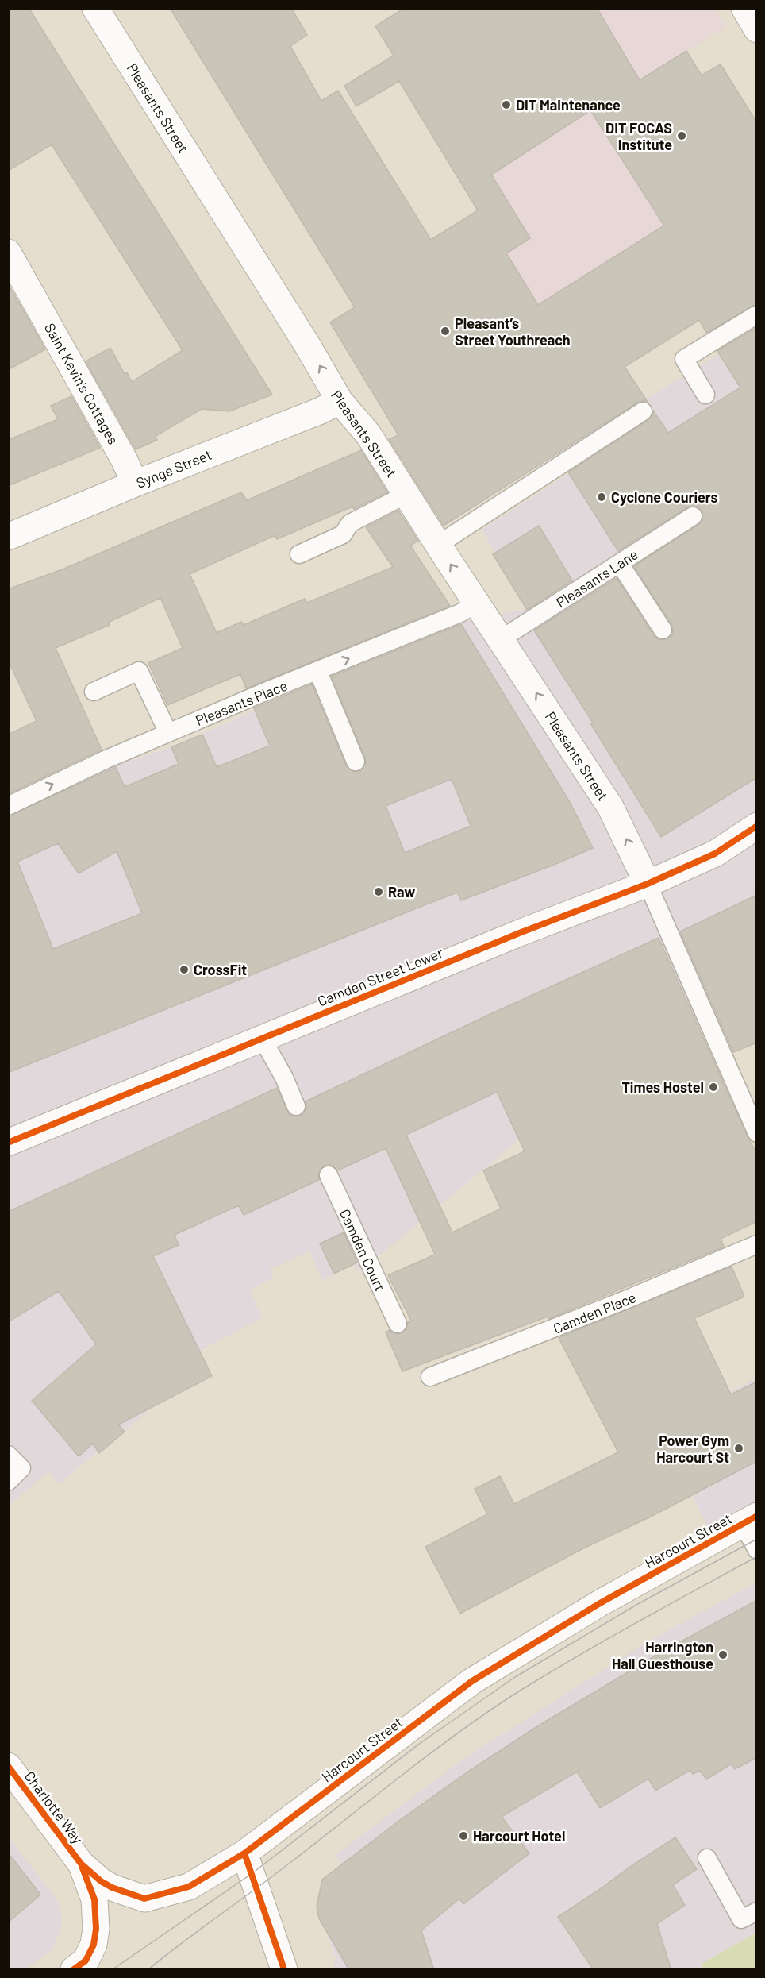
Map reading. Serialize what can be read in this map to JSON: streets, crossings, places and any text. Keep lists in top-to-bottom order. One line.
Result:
{"streets":{"street":["Pleasants Street","Saint Kevin's Cottages","Synge Street","Camden Street Lower","Harcourt Street","Charlotte Way"],"lane":["Pleasants Lane","Pleasants Place","Camden Court","Camden Place"]},"crossings":[["Pleasants Street","Synge Street"],["Pleasants Street","Pleasants Lane"],["Pleasants Street","Pleasants Place"],["Pleasants Street","Camden Street Lower"],["Saint Kevin's Cottages","Synge Street"],["Harcourt Street","Charlotte Way"]],"one_way":["Pleasants Street"],"places":["DIT Maintenance","DIT FOCAS Institute","Pleasant’s Street Youthreach","Cyclone Couriers","Raw","CrossFit","Times Hostel","Power Gym Harcourt St","Harrington Hall Guesthouse","Harcourt Hotel"]}
